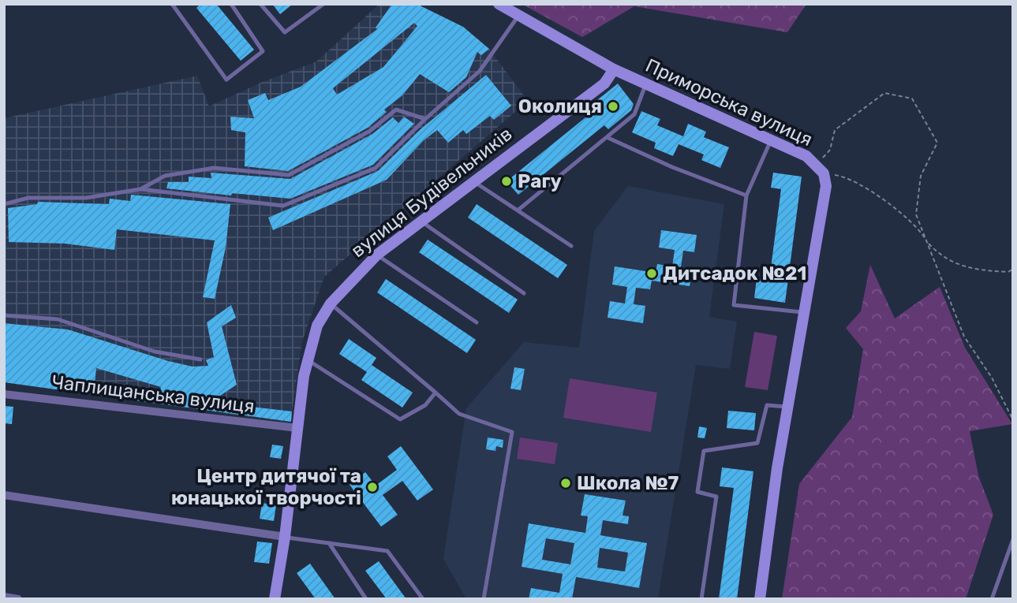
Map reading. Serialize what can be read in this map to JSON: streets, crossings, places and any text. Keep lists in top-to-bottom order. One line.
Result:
{"streets":{"street":["Приморська вулиця","вулиця Будівельників","Чаплищанська вулиця"]},"crossings":[["Приморська вулиця","вулиця Будівельників"],["вулиця Будівельників","Чаплищанська вулиця"]],"places":["Околиця","Рагу","Дитсадок №21","Школа №7","Центр дитячої та юнацької творчості"]}
